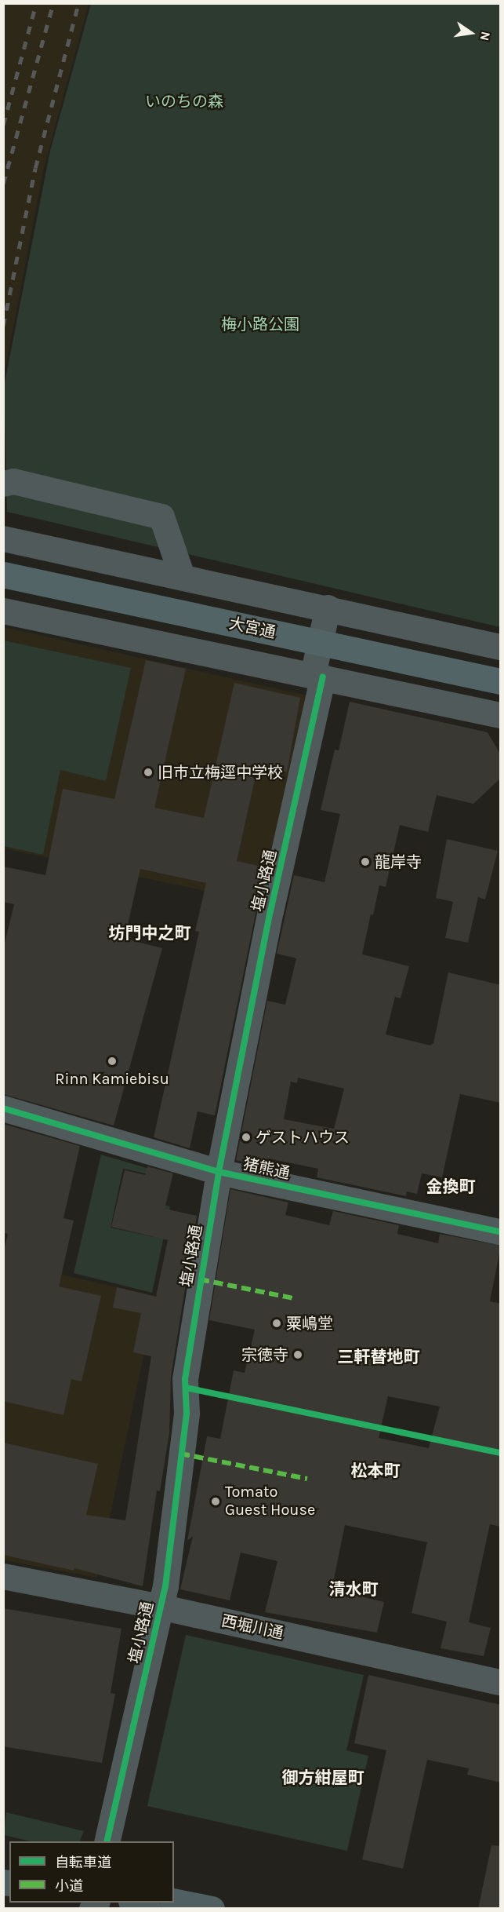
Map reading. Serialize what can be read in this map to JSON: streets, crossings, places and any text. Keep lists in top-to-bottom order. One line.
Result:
{"streets":{"main road":["大宮通"],"street":["塩小路通","猪熊通","西堀川通"]},"crossings":[["塩小路通","猪熊通"],["塩小路通","西堀川通"]],"districts":["坊門中之町","金換町","三軒替地町","松本町","清水町","御方紺屋町"],"parks":["いのちの森","梅小路公園"],"places":["旧市立梅逕中学校","龍岸寺","Rinn Kamiebisu","ゲストハウス","粟嶋堂","宗徳寺","Tomato Guest House"],"legend":["自転車道","小道"],"north":"right"}
